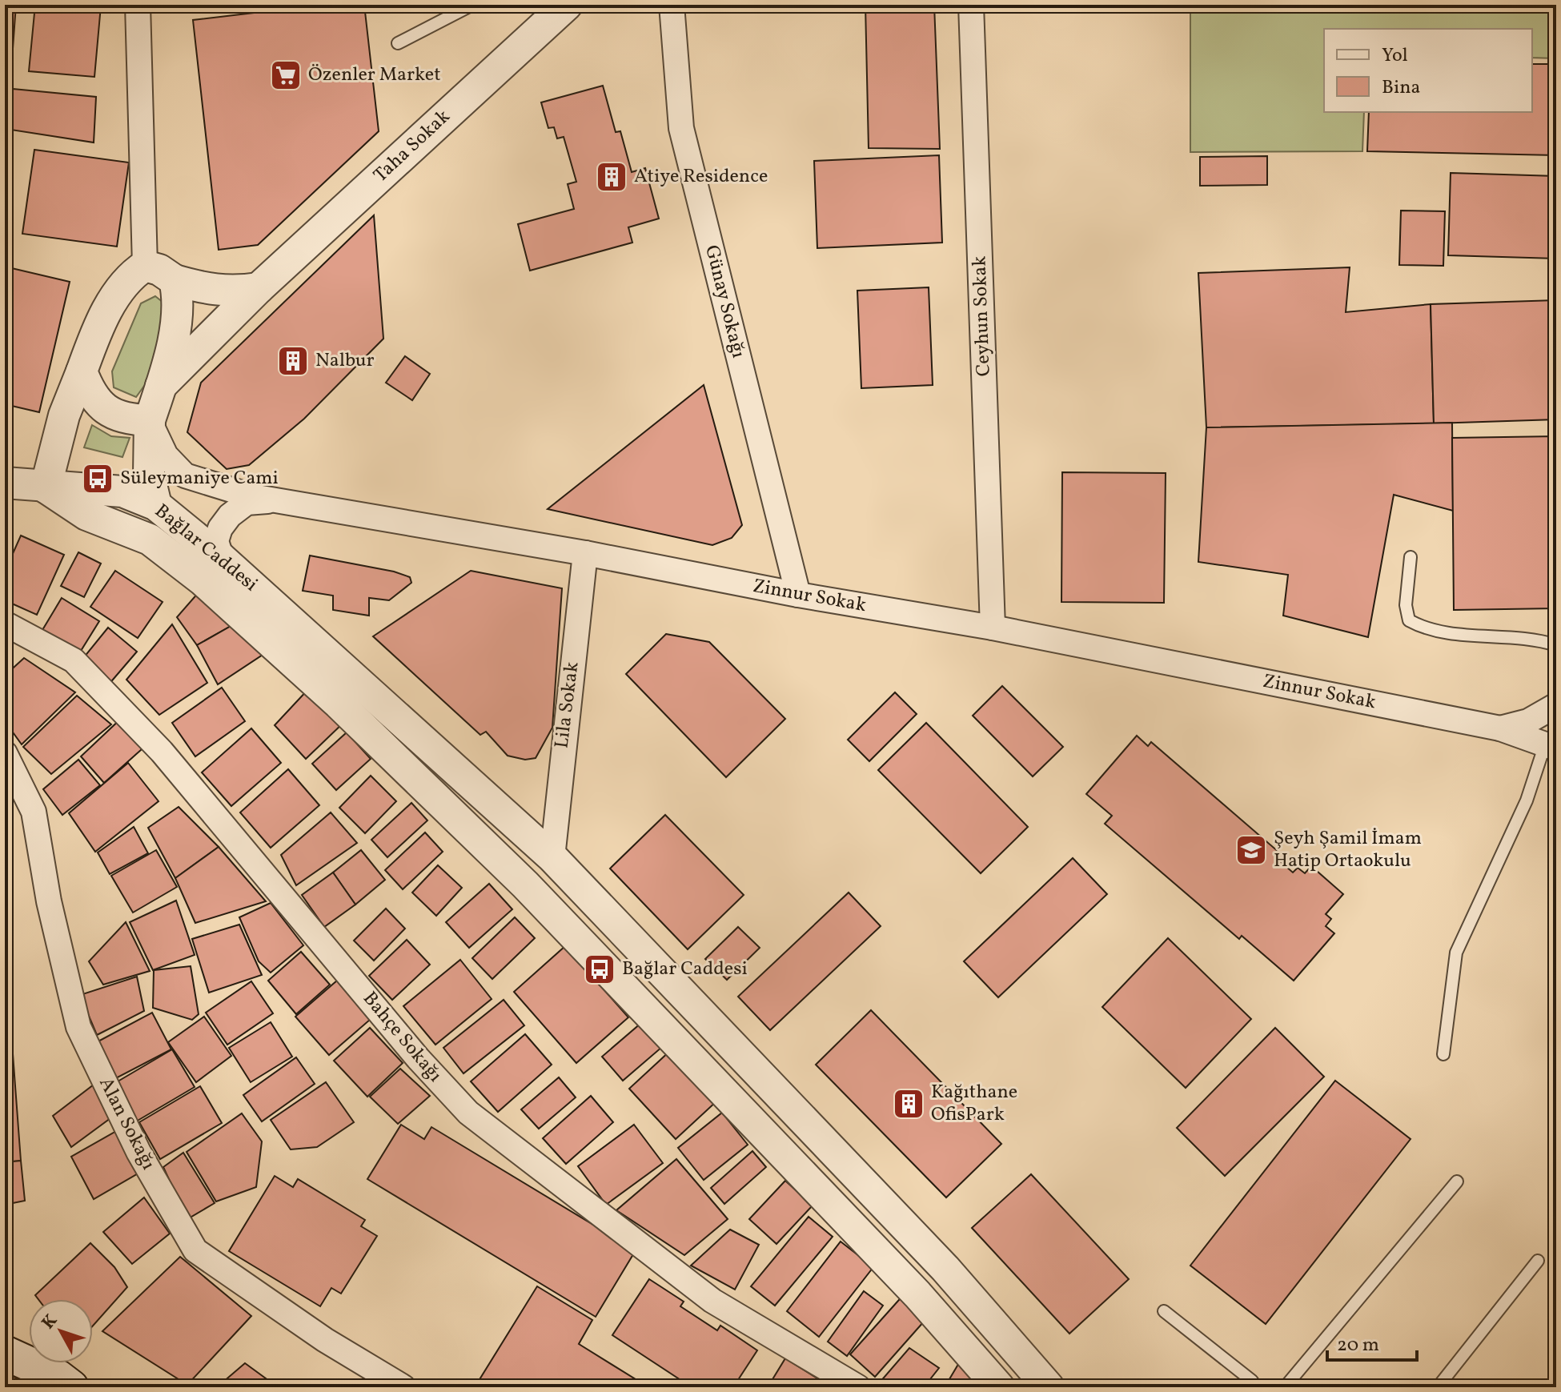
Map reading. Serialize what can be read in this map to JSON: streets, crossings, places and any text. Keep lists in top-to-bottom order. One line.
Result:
{"streets":{"street":["Taha Sokak","Günay Sokağı","Ceyhun Sokak","Bağlar Caddesi","Zinnur Sokak","Lila Sokak","Bahçe Sokağı","Alan Sokağı"]},"crossings":[["Günay Sokağı","Zinnur Sokak"],["Ceyhun Sokak","Zinnur Sokak"],["Bağlar Caddesi","Lila Sokak"],["Zinnur Sokak","Lila Sokak"]],"places":{"supermarket":["Özenler Market"],"building":["Atiye Residence","Nalbur","Kağıthane OfisPark"],"bus stop":["Süleymaniye Cami","Bağlar Caddesi"],"school or university":["Şeyh Şamil İmam Hatip Ortaokulu"]},"legend":["Yol","Bina"],"scale_bar":"20 m","north":"top left"}
